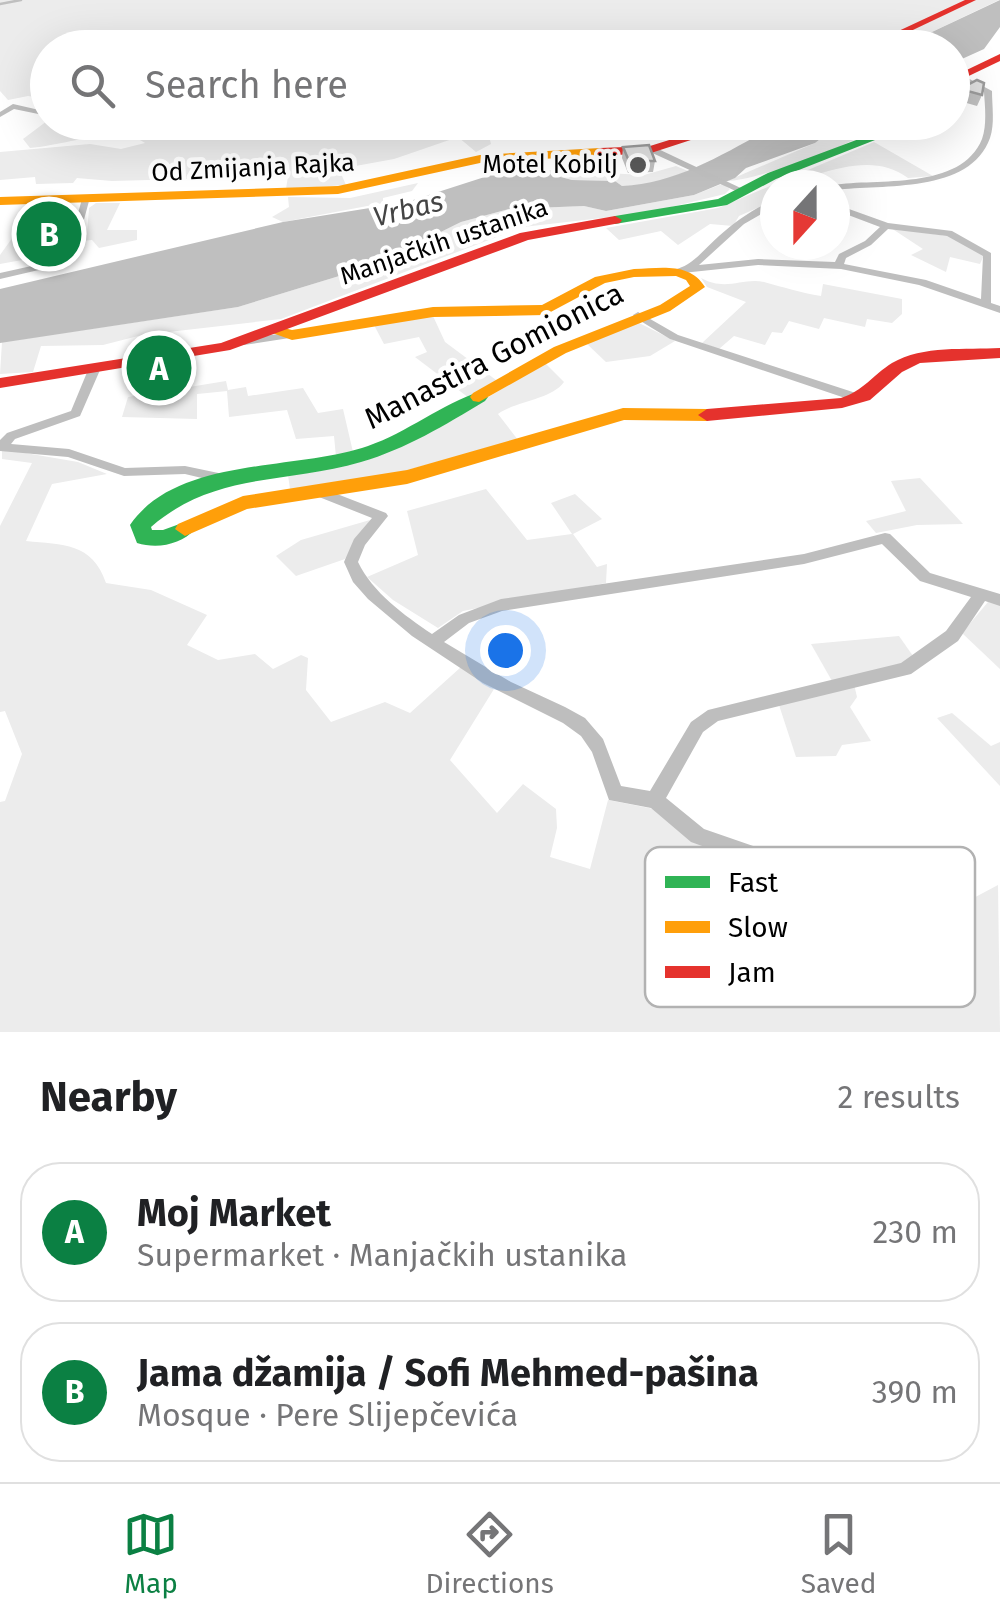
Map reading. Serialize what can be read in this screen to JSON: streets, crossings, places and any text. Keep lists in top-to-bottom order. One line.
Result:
{"streets":{"street":["Od Zmijanja Rajka","Manjačkih ustanika","Manastira Gomionica"]},"crossings":[["Manjačkih ustanika","Manastira Gomionica"]],"water":["Vrbas"],"places":["Motel Kobilj"],"legend":["Fast","Slow","Jam"],"north":"bottom","page":{"search":"Search here","pins":["B","A"],"heading":["Nearby","2 results"],"list":[{"mark":"A","name":"Moj Market","note":"Supermarket · Manjačkih ustanika","value":"230 m"},{"mark":"B","name":"Jama džamija / Sofi Mehmed-pašina","note":"Mosque · Pere Slijepčevića","value":"390 m"}],"nav":["Map","Directions","Saved"]}}
